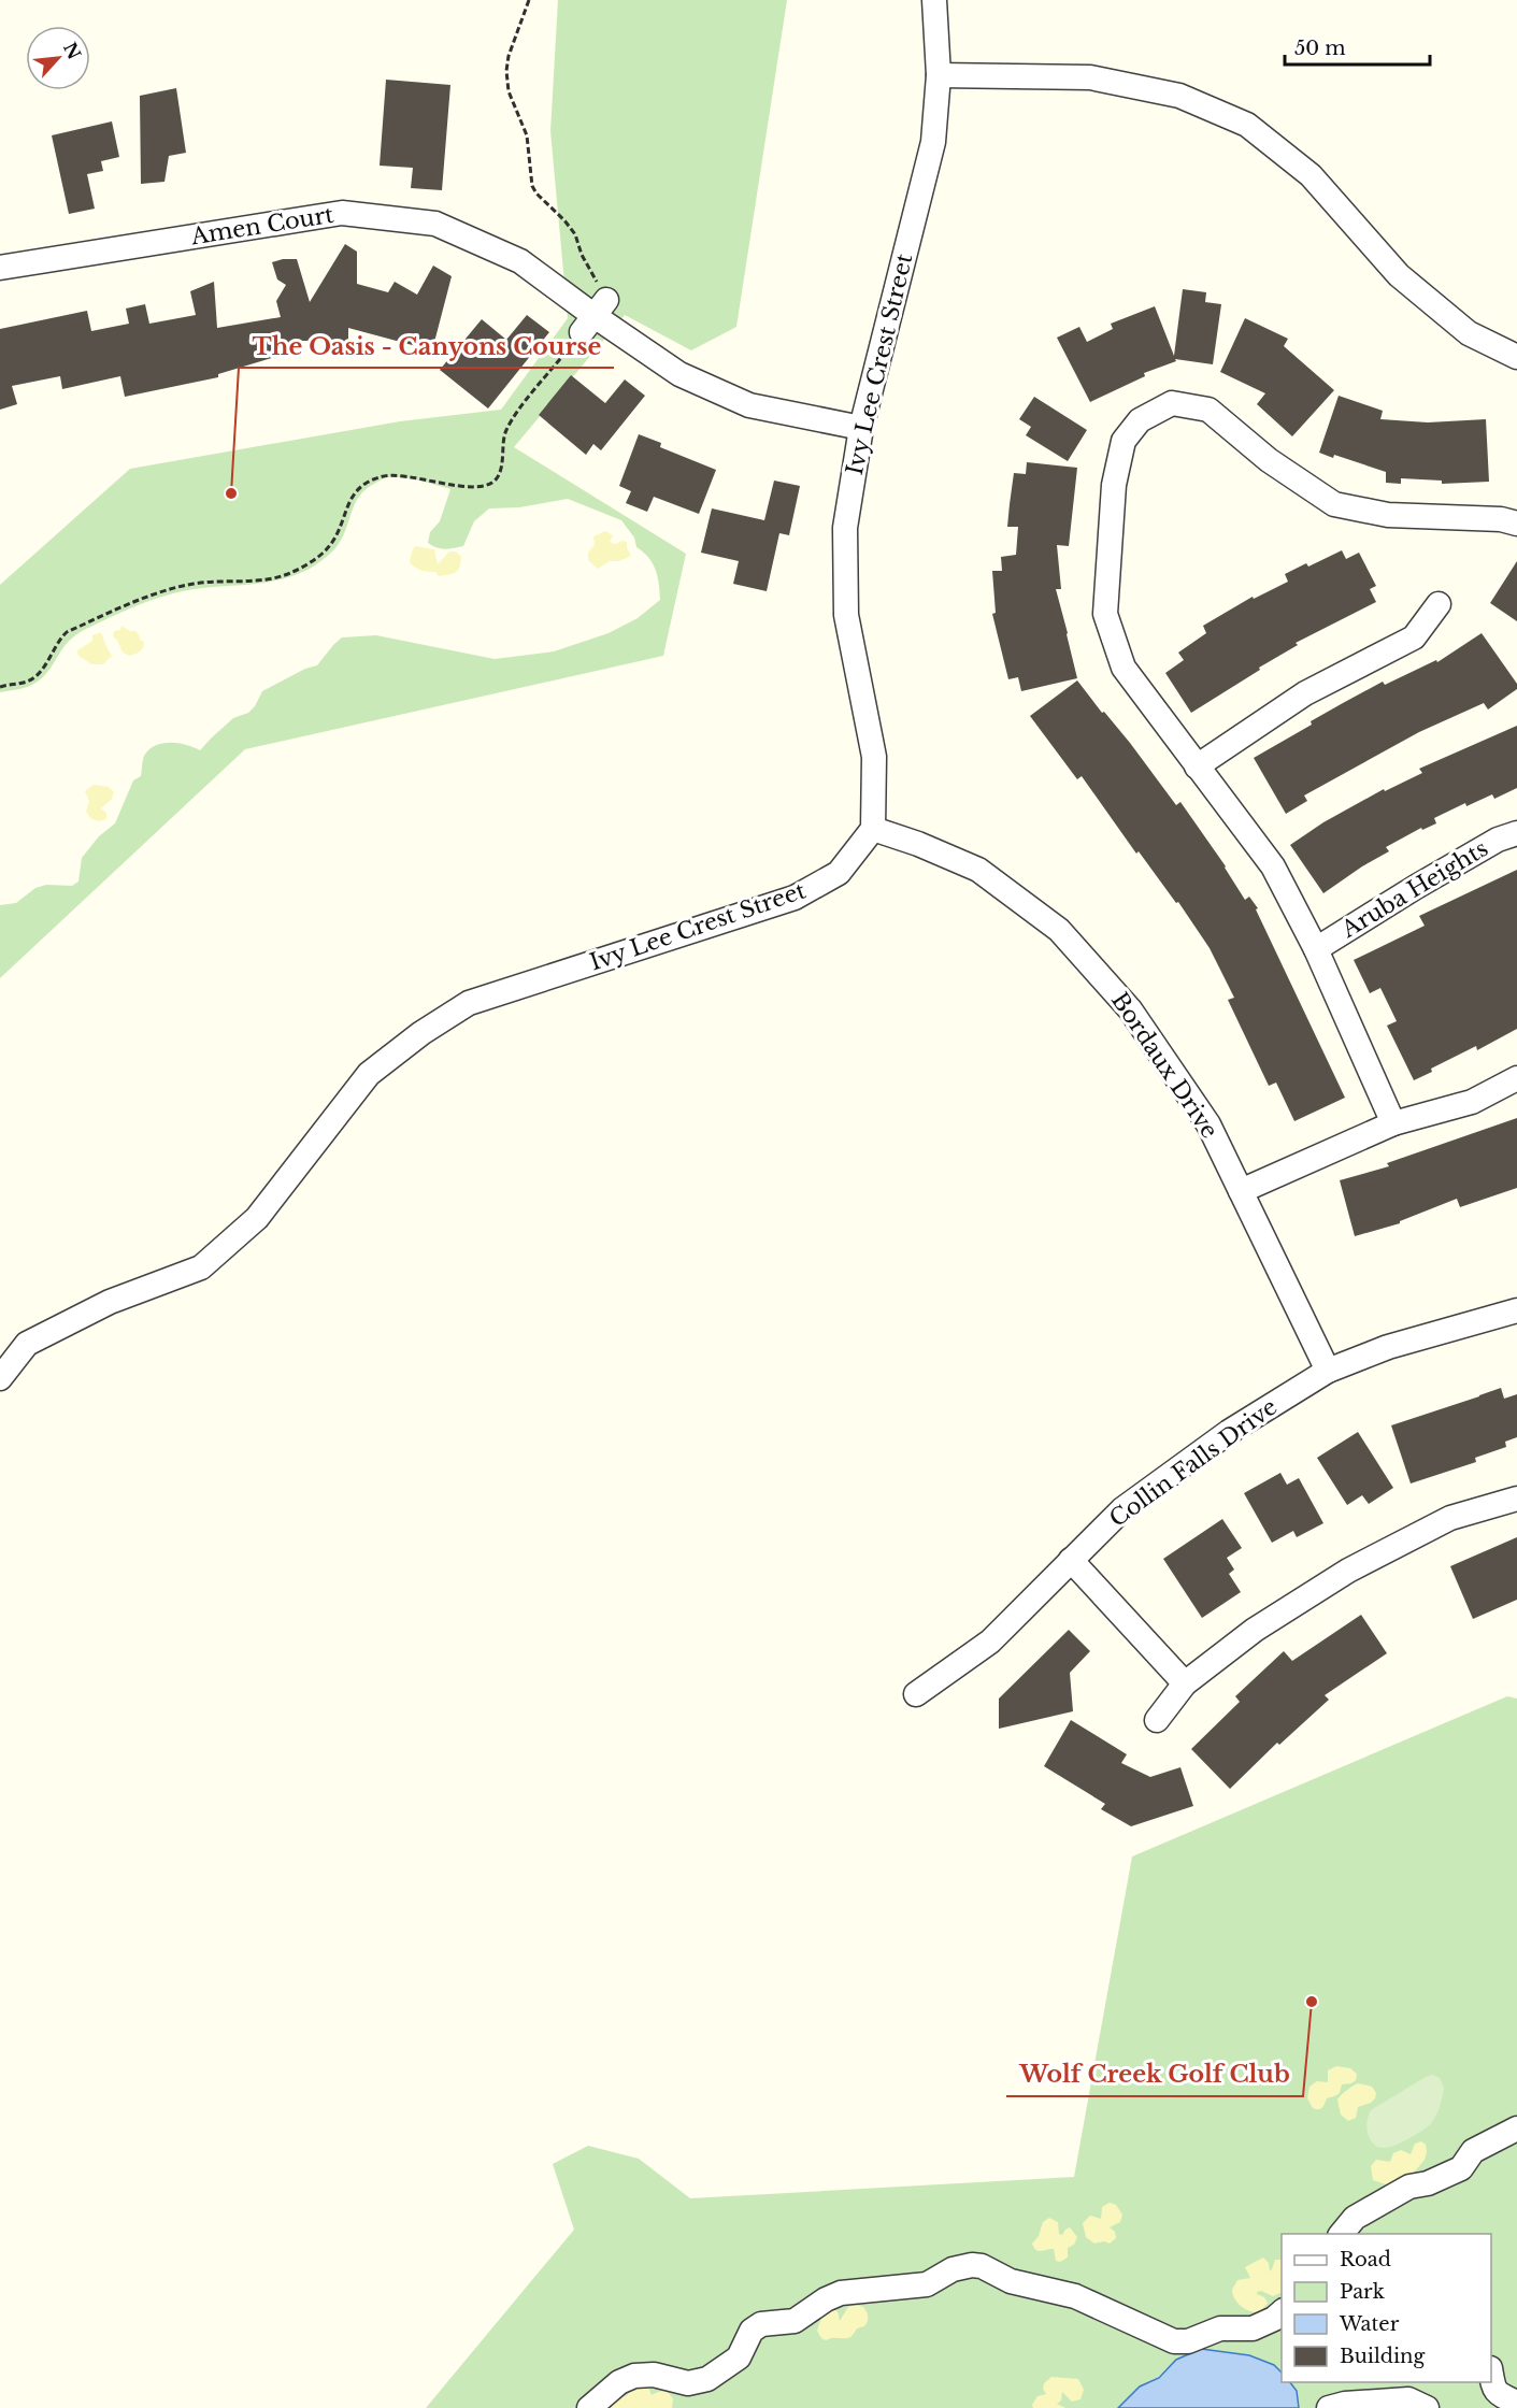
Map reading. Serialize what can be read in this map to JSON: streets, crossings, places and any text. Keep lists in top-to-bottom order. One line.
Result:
{"streets":{"street":["Amen Court","Ivy Lee Crest Street","Aruba Heights","Bordaux Drive","Collin Falls Drive"]},"crossings":[["Amen Court","Ivy Lee Crest Street"],["Ivy Lee Crest Street","Bordaux Drive"],["Bordaux Drive","Collin Falls Drive"]],"places":["The Oasis - Canyons Course","Wolf Creek Golf Club"],"legend":["Road","Park","Water","Building"],"scale_bar":"50 m","north":"top right"}
